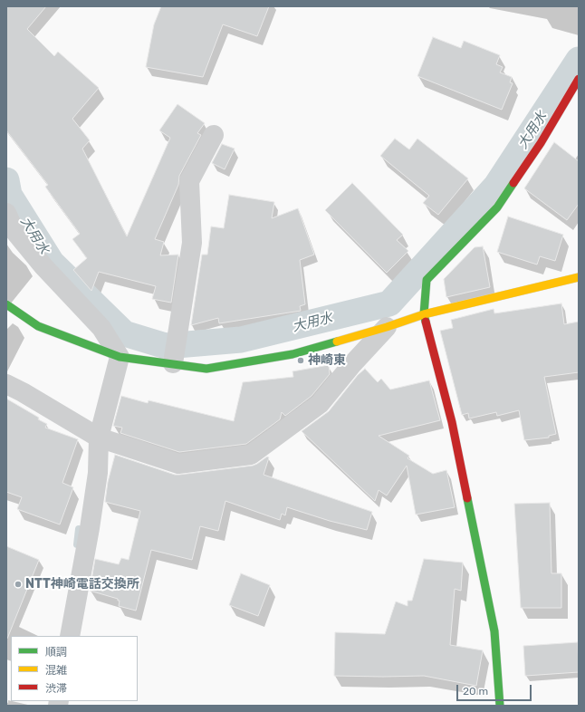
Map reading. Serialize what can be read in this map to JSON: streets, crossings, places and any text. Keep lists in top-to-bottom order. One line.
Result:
{"water":["大用水"],"places":["神崎東","NTT神崎電話交換所"],"legend":["順調","混雑","渋滞"],"scale_bar":"20 m"}
